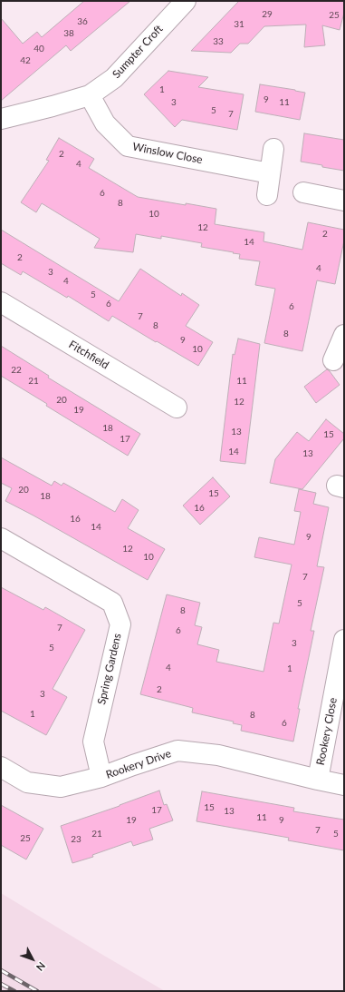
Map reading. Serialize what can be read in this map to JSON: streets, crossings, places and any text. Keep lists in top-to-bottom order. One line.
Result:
{"streets":{"street":["Sumpter Croft","Winslow Close","Fitchfield","Spring Gardens","Rookery Close","Rookery Drive"]},"crossings":[["Sumpter Croft","Winslow Close"],["Spring Gardens","Rookery Drive"],["Rookery Close","Rookery Drive"]],"house_numbers":["29","25","36","31","38","33","40","42","1","9","3","11","5","7","2","4","6","8","10","12","2","14","2","4","3","4","5","6","6","7","8","8","9","10","22","21","11","20","12","19","18","13","15","17","14","13","20","15","18","16","16","14","9","12","10","7","5","8","7","6","3","5","4","1","2","3","1","8","6","15","17","13","11","19","9","7","21","5","25","23"],"north":"bottom right"}
